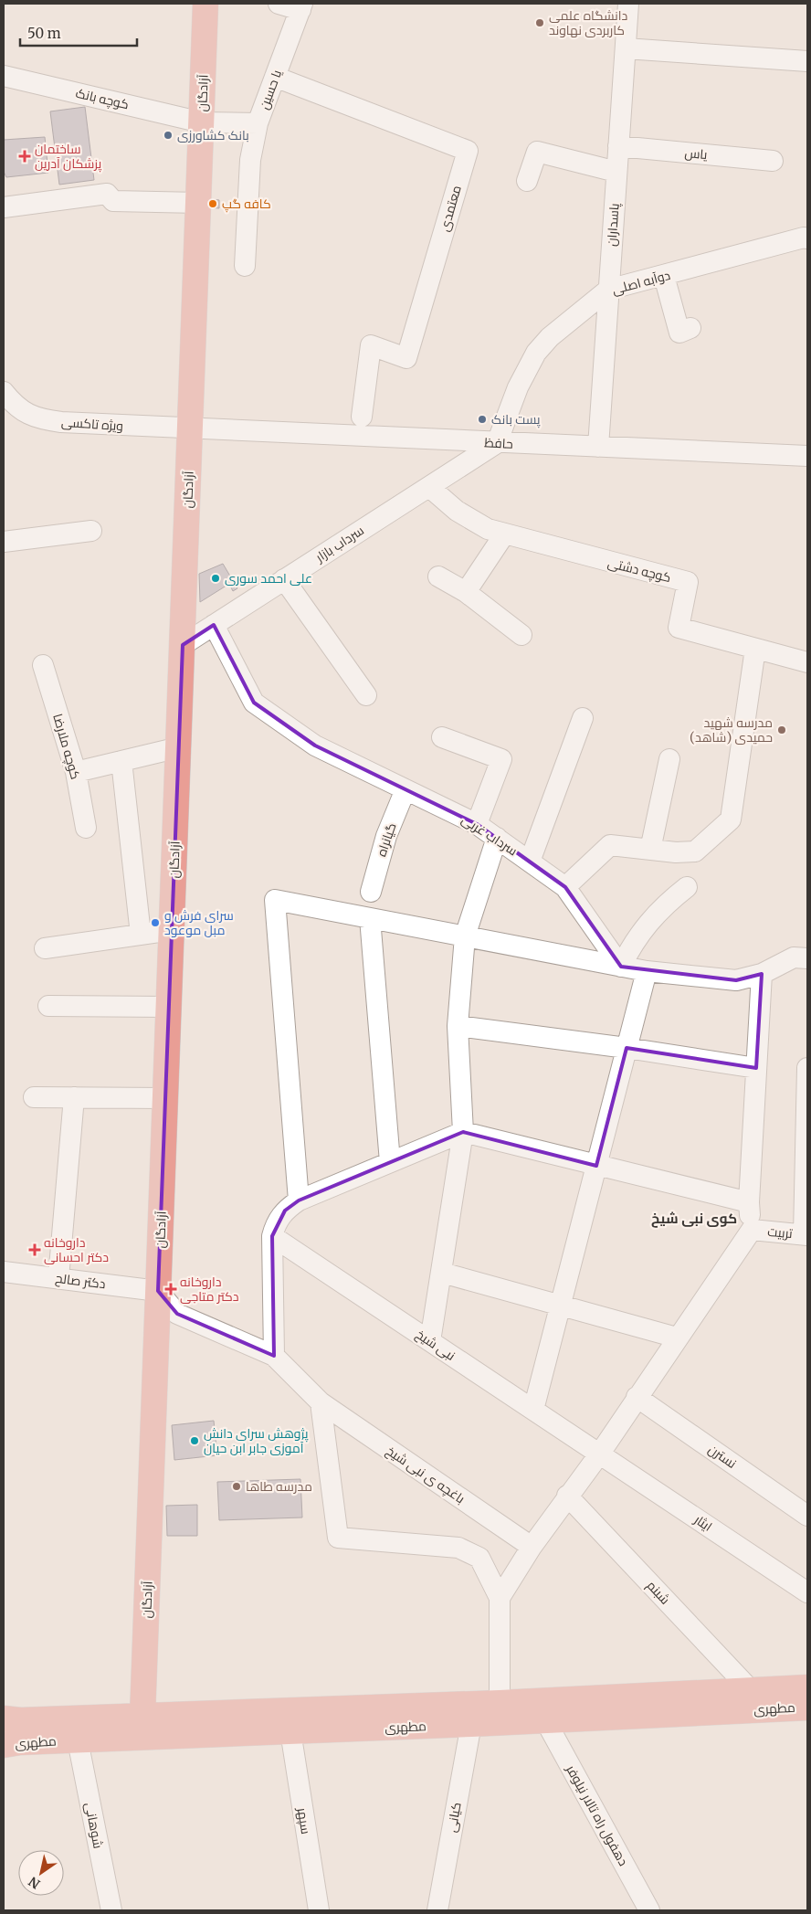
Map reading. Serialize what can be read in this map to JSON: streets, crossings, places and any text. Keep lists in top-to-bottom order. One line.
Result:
{"streets":{"main road":["آزادگان","مطهری"],"street":["یا حسین","کوچه بانک","یاس","معتمدی","پاسداران","دوآبه اصلی","ویژه تاکسی","حافظ","سرداب بازار","کوچه دشتی","کوچه ملارضا","سرداب غربی","گیانراه","تربیت","دکتر صالح","نبی شیخ","نسترن","باغچه ی نبی شیخ","ایثار","شبنم","دهفول راه تالار نیلوفر","کیانی","سپهر","شوهانی"]},"crossings":[["یا حسین","آزادگان"],["یا حسین","کوچه بانک"],["یا حسین","معتمدی"],["آزادگان","کوچه بانک"],["آزادگان","ویژه تاکسی"],["آزادگان","حافظ"],["آزادگان","سرداب بازار"],["آزادگان","دکتر صالح"],["آزادگان","مطهری"],["یاس","پاسداران"],["پاسداران","دوآبه اصلی"],["پاسداران","حافظ"],["دوآبه اصلی","حافظ"],["دوآبه اصلی","سرداب بازار"],["ویژه تاکسی","حافظ"],["حافظ","سرداب بازار"],["سرداب بازار","کوچه دشتی"],["سرداب بازار","سرداب غربی"],["سرداب غربی","گیانراه"],["نبی شیخ","ایثار"],["شبنم","مطهری"],["مطهری","دهفول راه تالار نیلوفر"],["مطهری","کیانی"],["مطهری","سپهر"],["مطهری","شوهانی"]],"districts":["کوی نبی شیخ"],"places":{"other":["دانشگاه علمی کاربردی نهاوند","بانک کشاورزی","کافه گپ","پست بانک","علی احمد سوری","مدرسه شهید حمیدی (شاهد)","سرای فرش و مبل موعود","پژوهش سرای دانش آموزی جابر ابن حیان","مدرسه طاها"],"health":["ساختمان پزشکان آدرین","داروخانه دکتر احسانی","داروخانه دکتر متاجی"]},"scale_bar":"50 m","north":"bottom left"}
